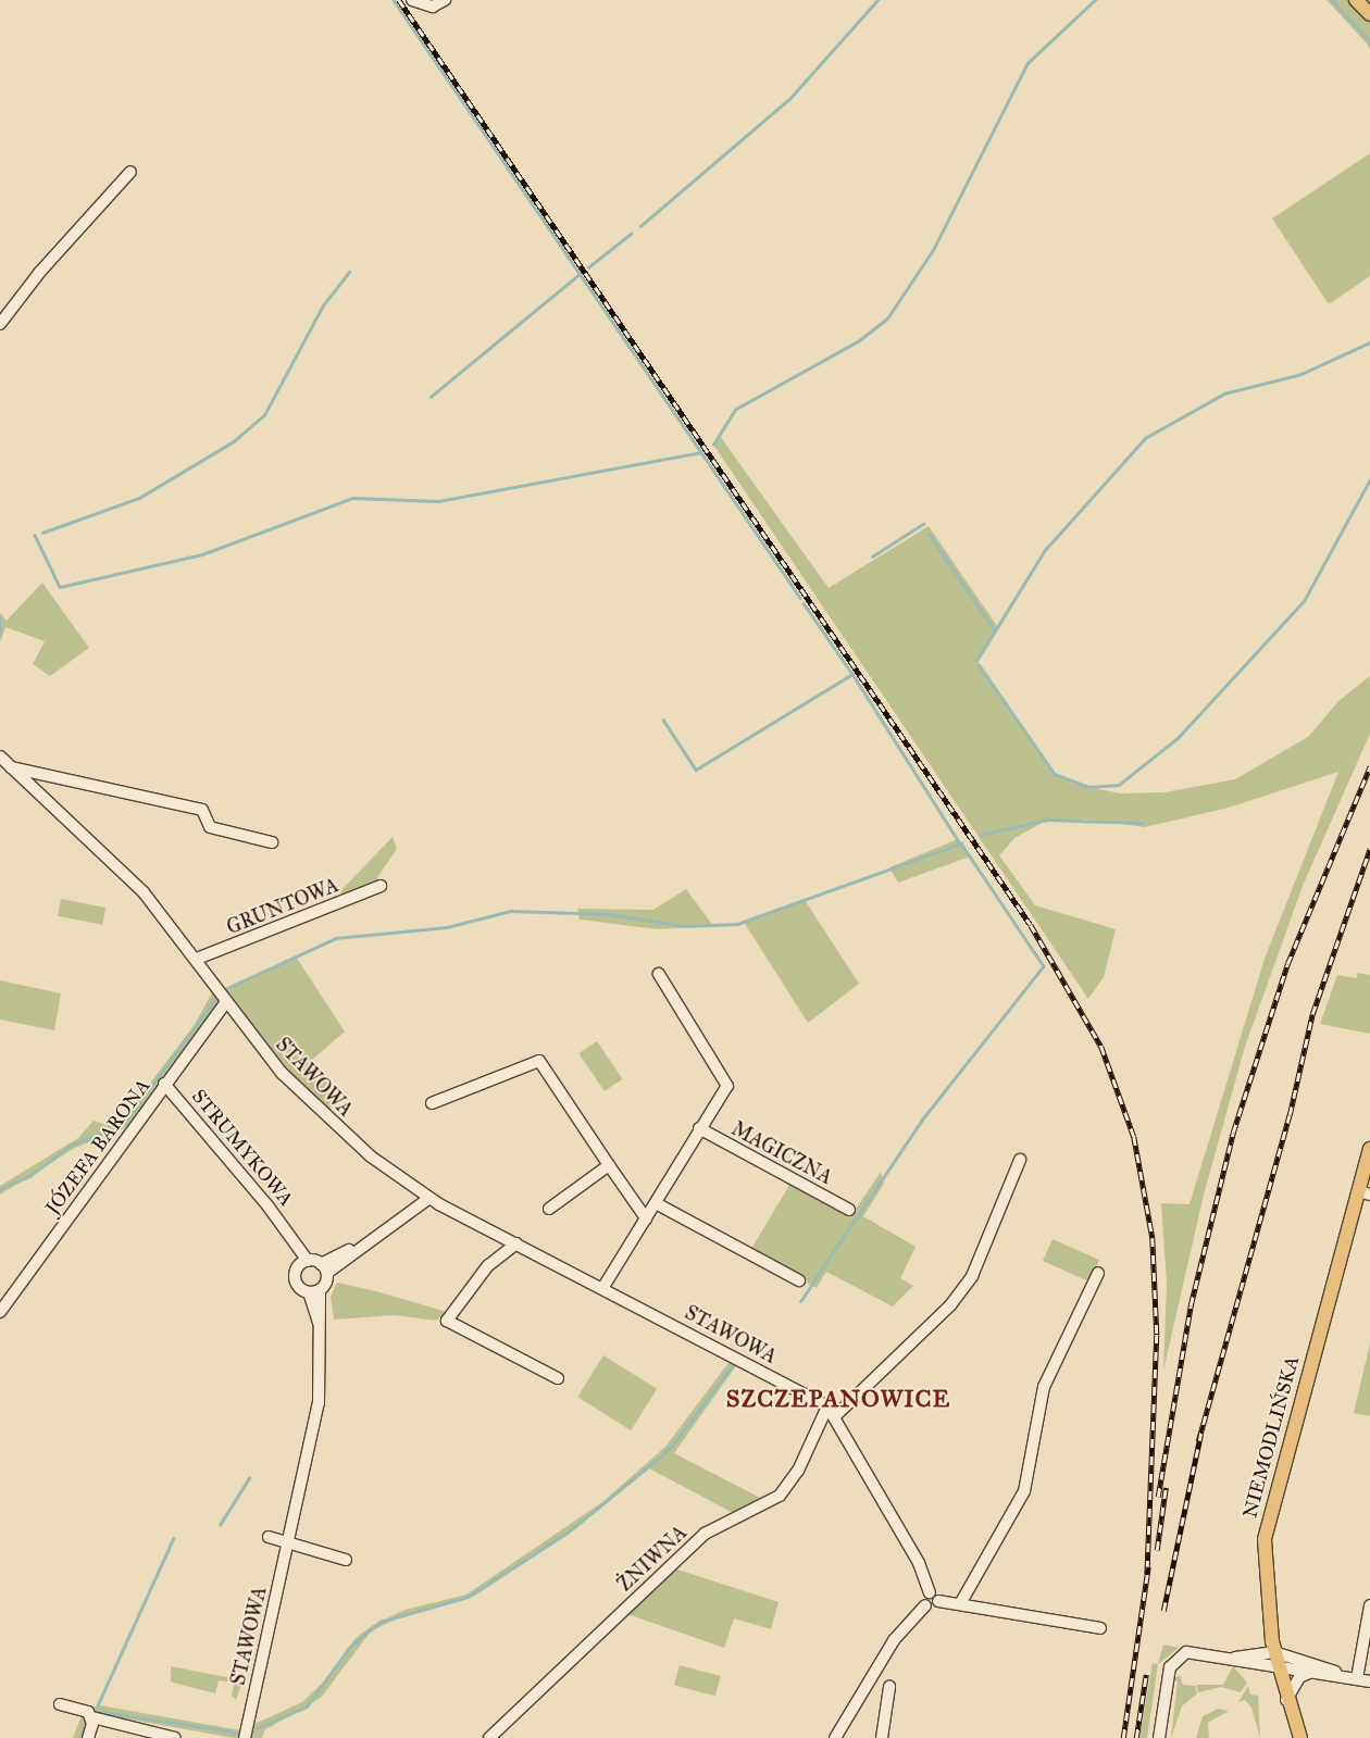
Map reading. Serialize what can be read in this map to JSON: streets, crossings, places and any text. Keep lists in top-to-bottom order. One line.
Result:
{"streets":{"main road":["NIEMODLIŃSKA"],"street":["GRUNTOWA","STAWOWA","JÓZEFA BARONA","STRUMYKOWA","MAGICZNA","ŻNIWNA"]},"crossings":[["GRUNTOWA","STAWOWA"],["STAWOWA","JÓZEFA BARONA"],["STAWOWA","ŻNIWNA"],["JÓZEFA BARONA","STRUMYKOWA"]],"districts":["SZCZEPANOWICE"]}
